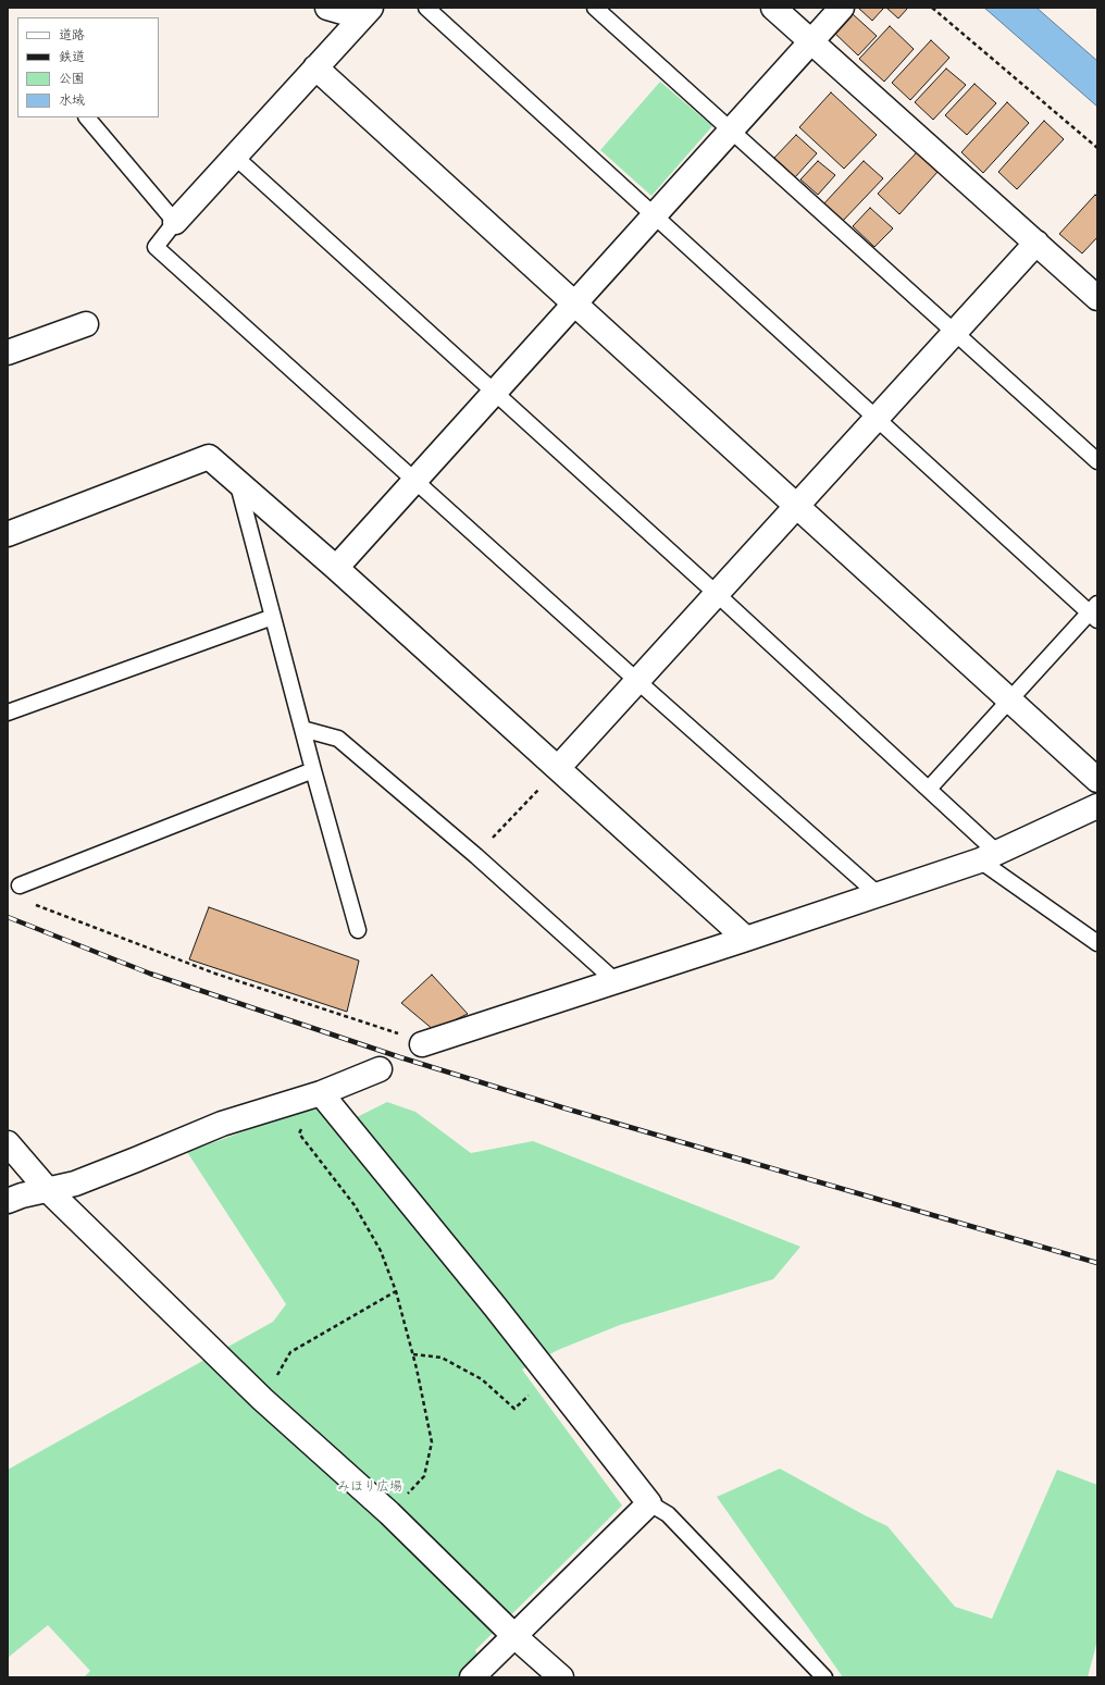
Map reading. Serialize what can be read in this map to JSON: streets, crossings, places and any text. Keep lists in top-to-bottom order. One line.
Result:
{"parks":["みほり広場"],"legend":["道路","鉄道","公園","水域"]}
